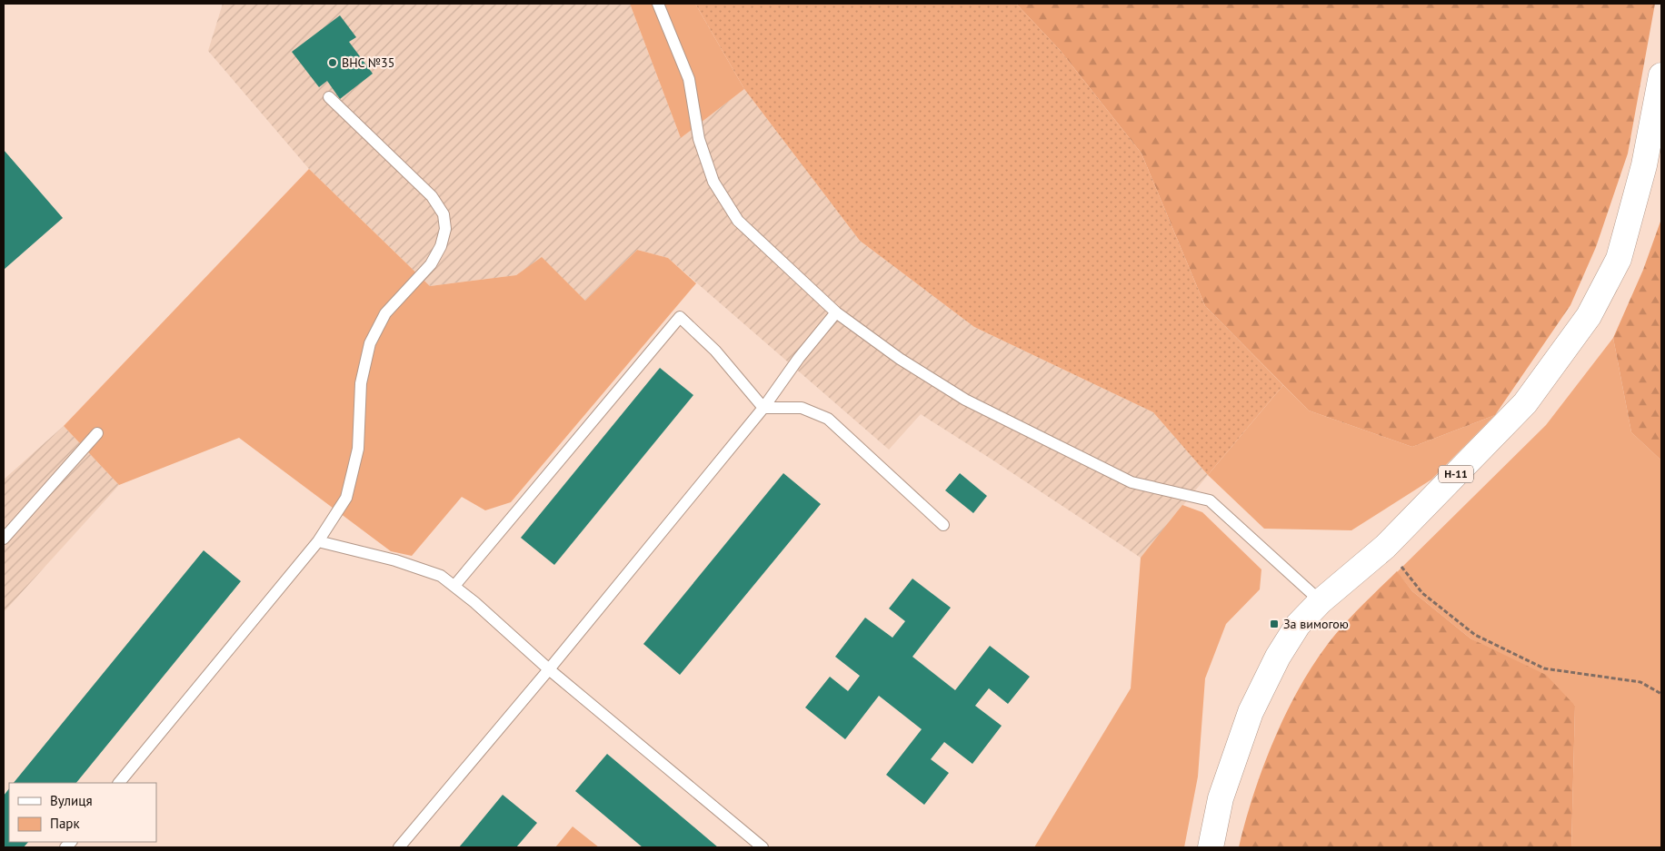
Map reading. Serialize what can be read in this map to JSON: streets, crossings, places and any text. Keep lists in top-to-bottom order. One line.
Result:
{"streets":{"main road":["Н-11"]},"places":{"other":["ВНС №35"],"transit":["За вимогою"]},"legend":["Вулиця","Парк"]}
